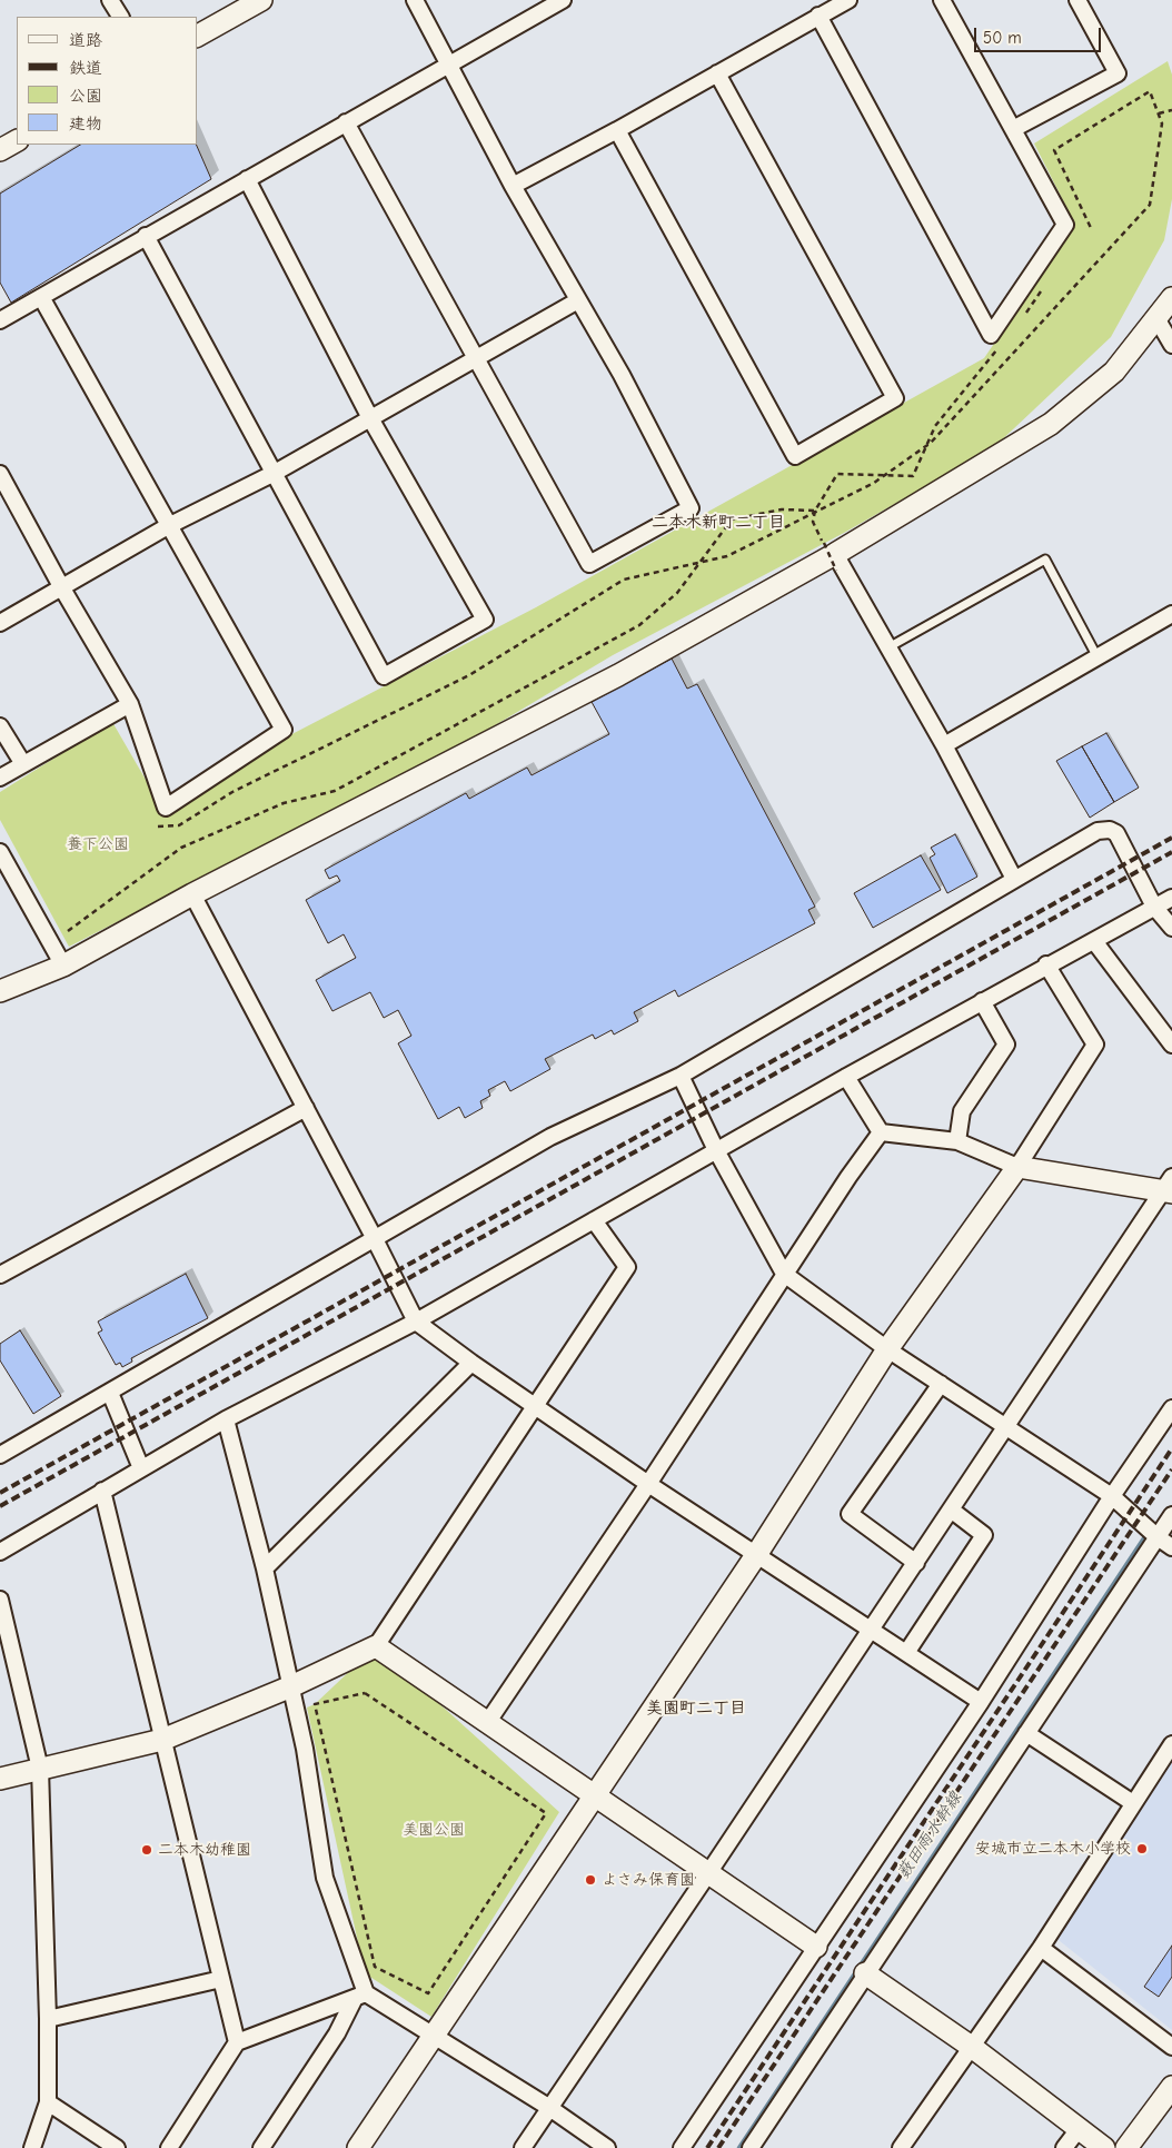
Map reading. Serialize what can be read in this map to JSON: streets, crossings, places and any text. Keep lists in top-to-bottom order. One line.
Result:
{"districts":["二本木新町二丁目","美園町二丁目"],"water":["薮田雨水幹線"],"parks":["養下公園","美園公園"],"places":["安城市立二本木小学校","二本木幼稚園","よさみ保育園"],"legend":["道路","鉄道","公園","建物"],"scale_bar":"50 m"}
